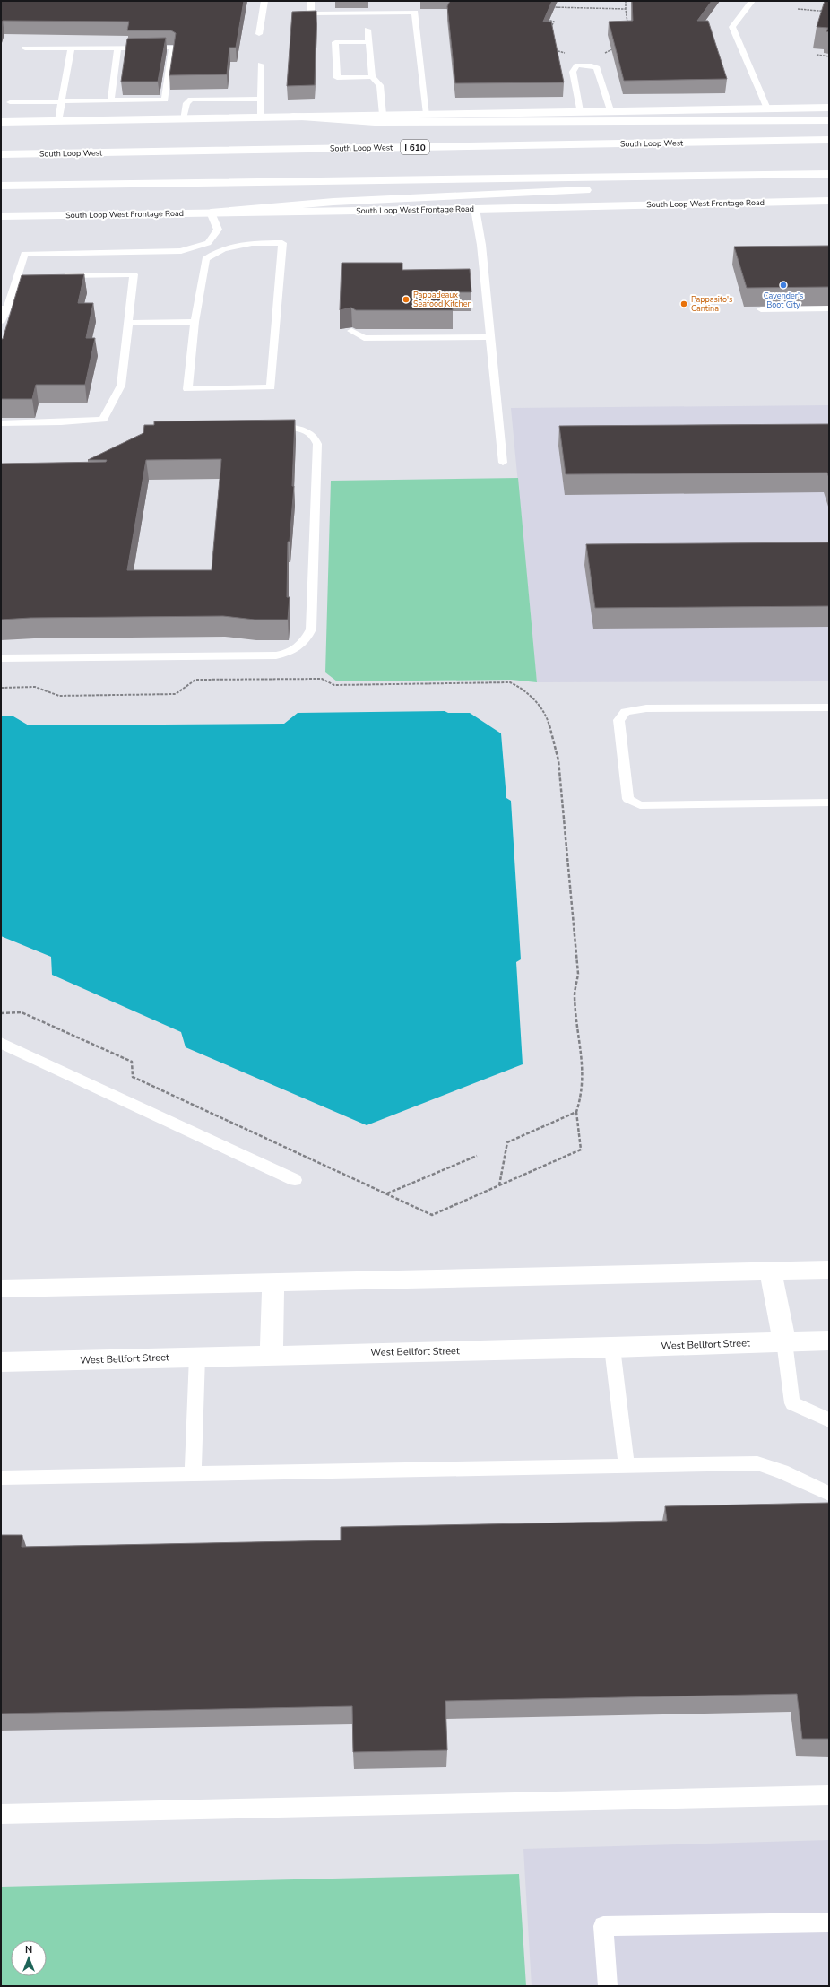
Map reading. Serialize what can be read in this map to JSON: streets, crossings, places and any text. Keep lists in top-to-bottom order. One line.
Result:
{"streets":{"main road":["South Loop West","I 610","South Loop West Frontage Road","West Bellfort Street"]},"places":["Cavender's Boot City","Pappadeaux Seafood Kitchen","Pappasito's Cantina"],"north":"top"}
